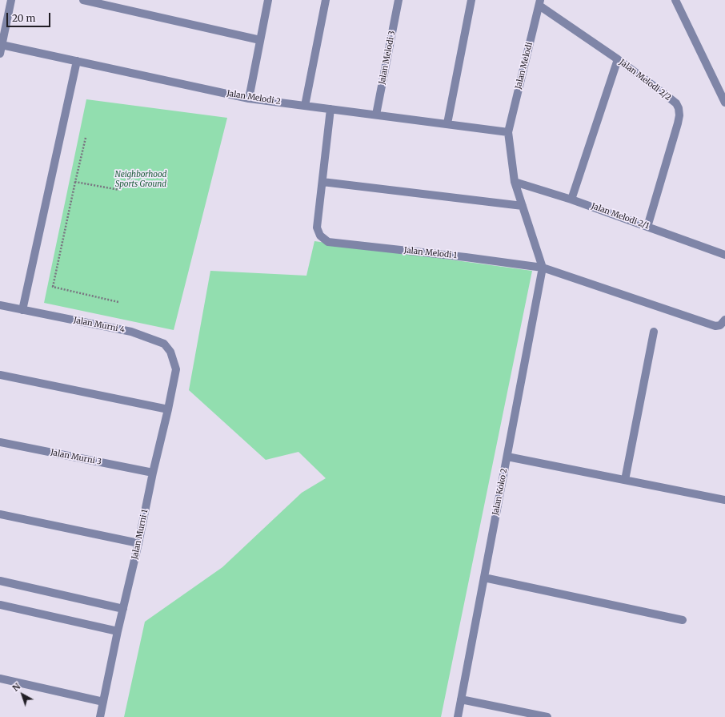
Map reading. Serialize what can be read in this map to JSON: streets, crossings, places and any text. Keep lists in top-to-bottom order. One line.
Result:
{"streets":{"street":["Jalan Melodi 3","Jalan Melodi","Jalan Melodi 2/2","Jalan Melodi 2","Jalan Melodi 2/1","Jalan Melodi 1","Jalan Murni 4","Jalan Murni 3","Jalan Koko 2","Jalan Murni 1"]},"crossings":[["Jalan Melodi 3","Jalan Melodi 2"],["Jalan Melodi","Jalan Melodi 2/2"],["Jalan Melodi","Jalan Melodi 2"],["Jalan Melodi 2/2","Jalan Melodi 2/1"],["Jalan Melodi 1","Jalan Koko 2"],["Jalan Murni 4","Jalan Murni 1"],["Jalan Murni 3","Jalan Murni 1"]],"parks":["Neighborhood Sports Ground"],"scale_bar":"20 m","north":"top left"}
